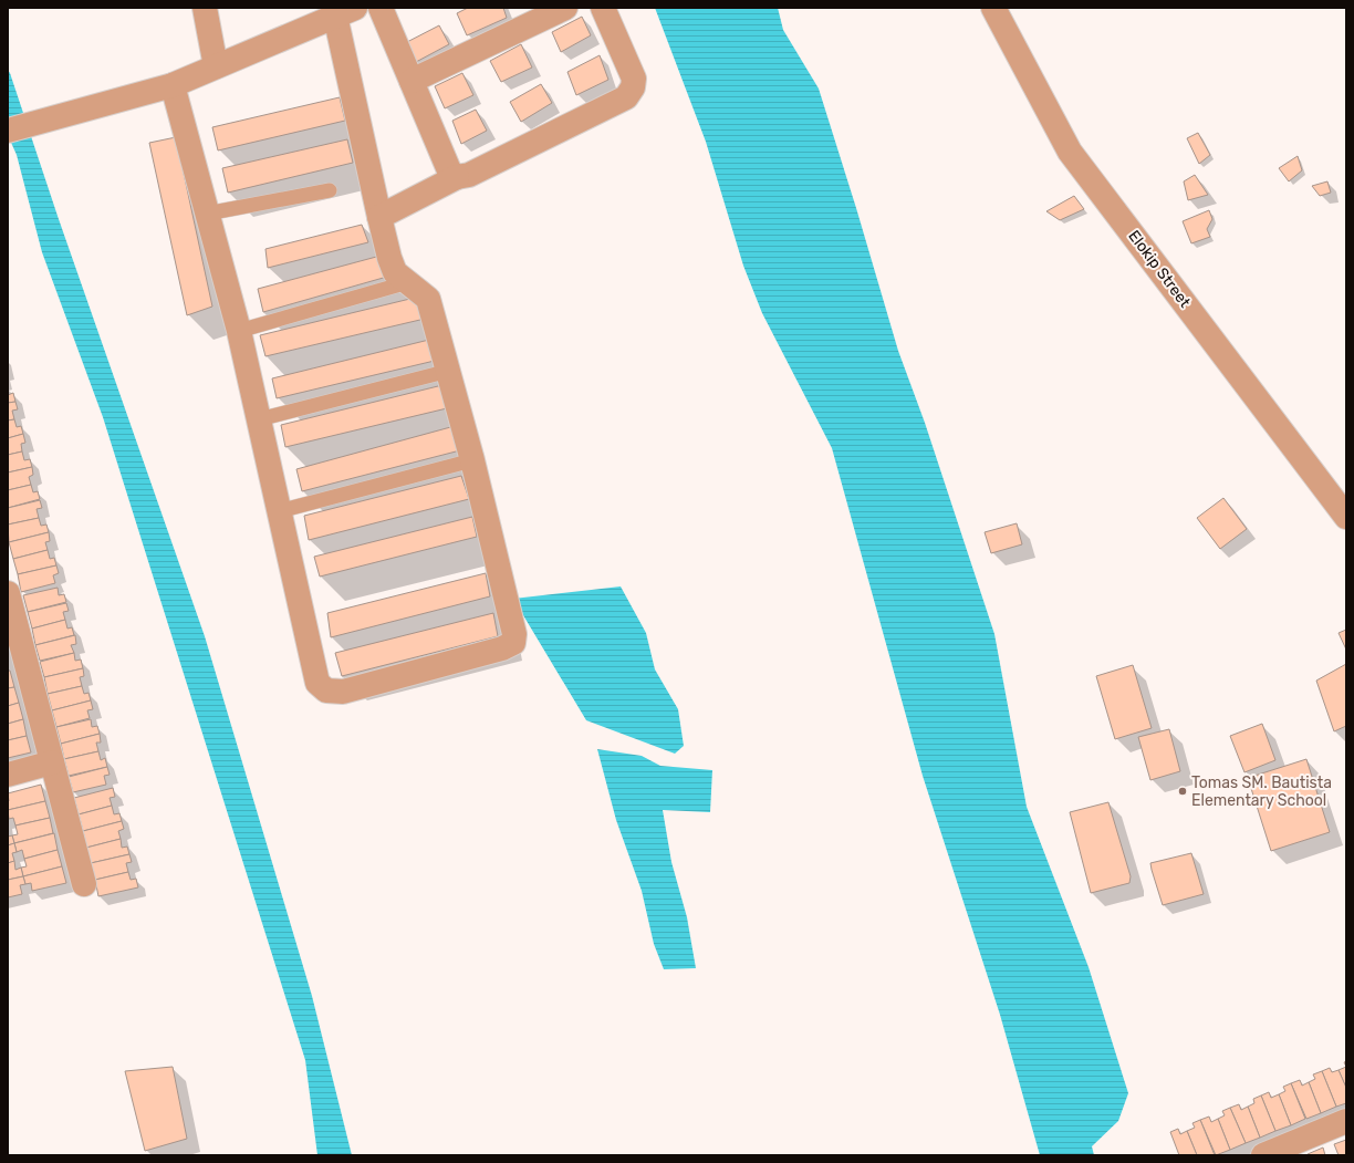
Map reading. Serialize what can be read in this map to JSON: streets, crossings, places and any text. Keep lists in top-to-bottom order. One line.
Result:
{"streets":{"street":["Elokip Street"]},"places":["Tomas SM. Bautista Elementary School"]}
